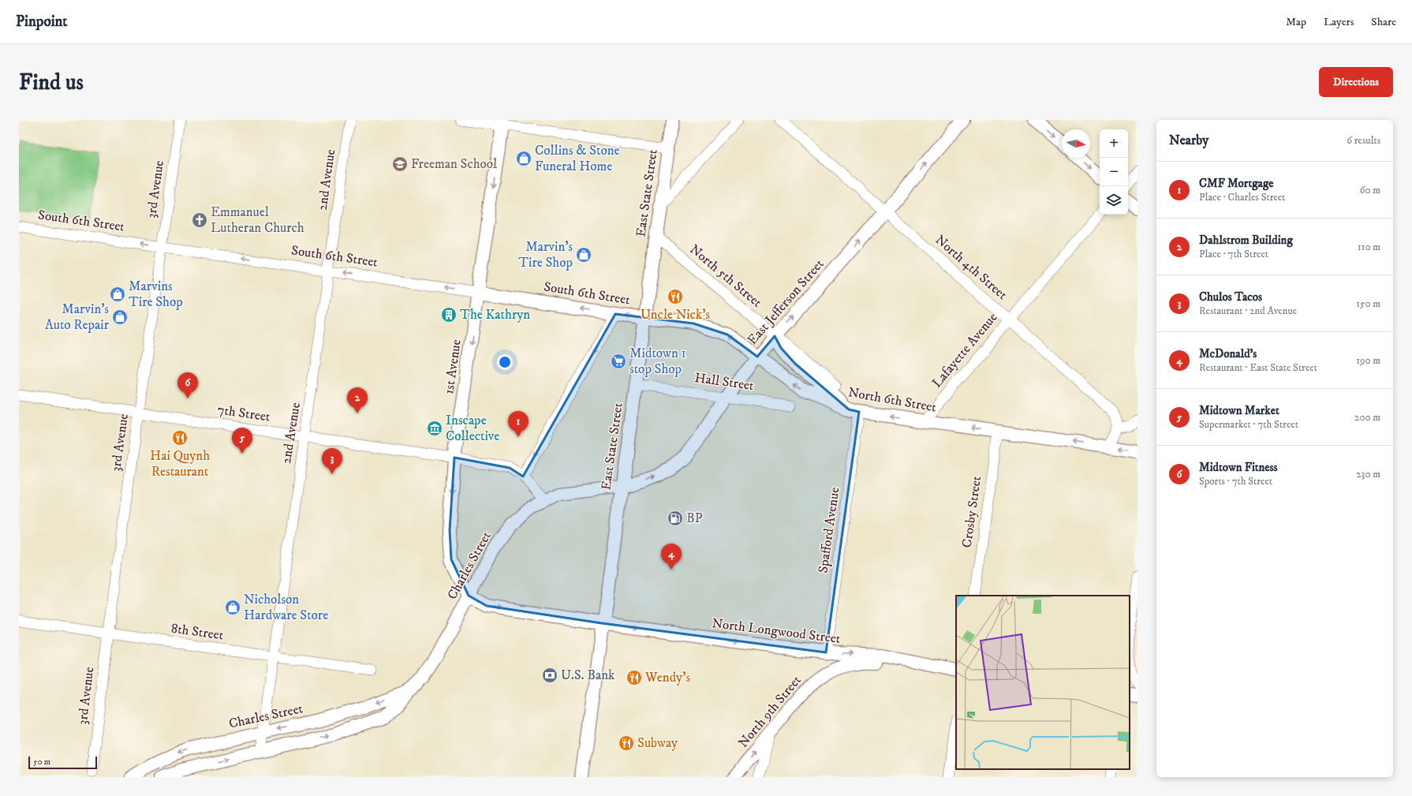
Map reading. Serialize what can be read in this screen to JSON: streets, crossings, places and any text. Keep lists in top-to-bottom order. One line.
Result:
{"streets":{"main road":["East State Street","South 6th Street","East Jefferson Street","1st Avenue","North 6th Street","Charles Street","North Longwood Street","North 9th Street"],"street":["2nd Avenue","3rd Avenue","North 4th Street","North 5th Street","Lafayette Avenue","Hall Street","7th Street","Crosby Street","Spafford Avenue","8th Street"]},"crossings":[["2nd Avenue","South 6th Street"],["2nd Avenue","7th Street"],["2nd Avenue","Charles Street"],["2nd Avenue","8th Street"],["3rd Avenue","South 6th Street"],["3rd Avenue","7th Street"],["3rd Avenue","8th Street"],["East State Street","South 6th Street"],["East State Street","North 5th Street"],["East State Street","East Jefferson Street"],["East State Street","Hall Street"],["East State Street","North 6th Street"],["East State Street","Charles Street"],["East State Street","North Longwood Street"],["South 6th Street","1st Avenue"],["South 6th Street","North 6th Street"],["North 4th Street","East Jefferson Street"],["North 4th Street","Lafayette Avenue"],["North 5th Street","East Jefferson Street"],["East Jefferson Street","Hall Street"],["East Jefferson Street","North 6th Street"],["East Jefferson Street","Charles Street"],["Lafayette Avenue","North 6th Street"],["1st Avenue","7th Street"],["1st Avenue","Charles Street"],["1st Avenue","North Longwood Street"],["North 6th Street","Crosby Street"],["North 6th Street","Spafford Avenue"],["7th Street","Charles Street"],["Spafford Avenue","North Longwood Street"],["Charles Street","North Longwood Street"],["North Longwood Street","North 9th Street"]],"one_way":["South 6th Street","East Jefferson Street","1st Avenue","North 6th Street","North Longwood Street"],"places":{"shop":["Collins & Stone Funeral Home","Marvin's Tire Shop","Marvins Tire Shop","Marvin's Auto Repair","Nicholson Hardware Store"],"school or university":["Freeman School"],"church":["Emmanuel Lutheran Church"],"restaurant":["Uncle Nick's","Hai Quynh Restaurant","Wendy's","Subway"],"building":["The Kathryn"],"supermarket":["Midtown 1 stop Shop"],"museum":["Inscape Collective"],"fuel station":["BP"],"bank":["U.S. Bank"]},"scale_bar":"50 m","north":"right","page":{"header":"Pinpoint","nav":["Map","Layers","Share"],"buttons":"Directions","title":"Find us","heading":["Nearby","6 results"],"map_buttons":["+","−"],"list":[{"mark":"1","name":"CMF Mortgage","note":"Place · Charles Street","value":"60 m"},{"mark":"2","name":"Dahlstrom Building","note":"Place · 7th Street","value":"110 m"},{"mark":"3","name":"Chulos Tacos","note":"Restaurant · 2nd Avenue","value":"150 m"},{"mark":"4","name":"McDonald's","note":"Restaurant · East State Street","value":"190 m"},{"mark":"5","name":"Midtown Market","note":"Supermarket · 7th Street","value":"200 m"},{"mark":"6","name":"Midtown Fitness","note":"Sports · 7th Street","value":"230 m"}],"pins":["6","2","1","5","3","4"],"scale":"50 m"}}
